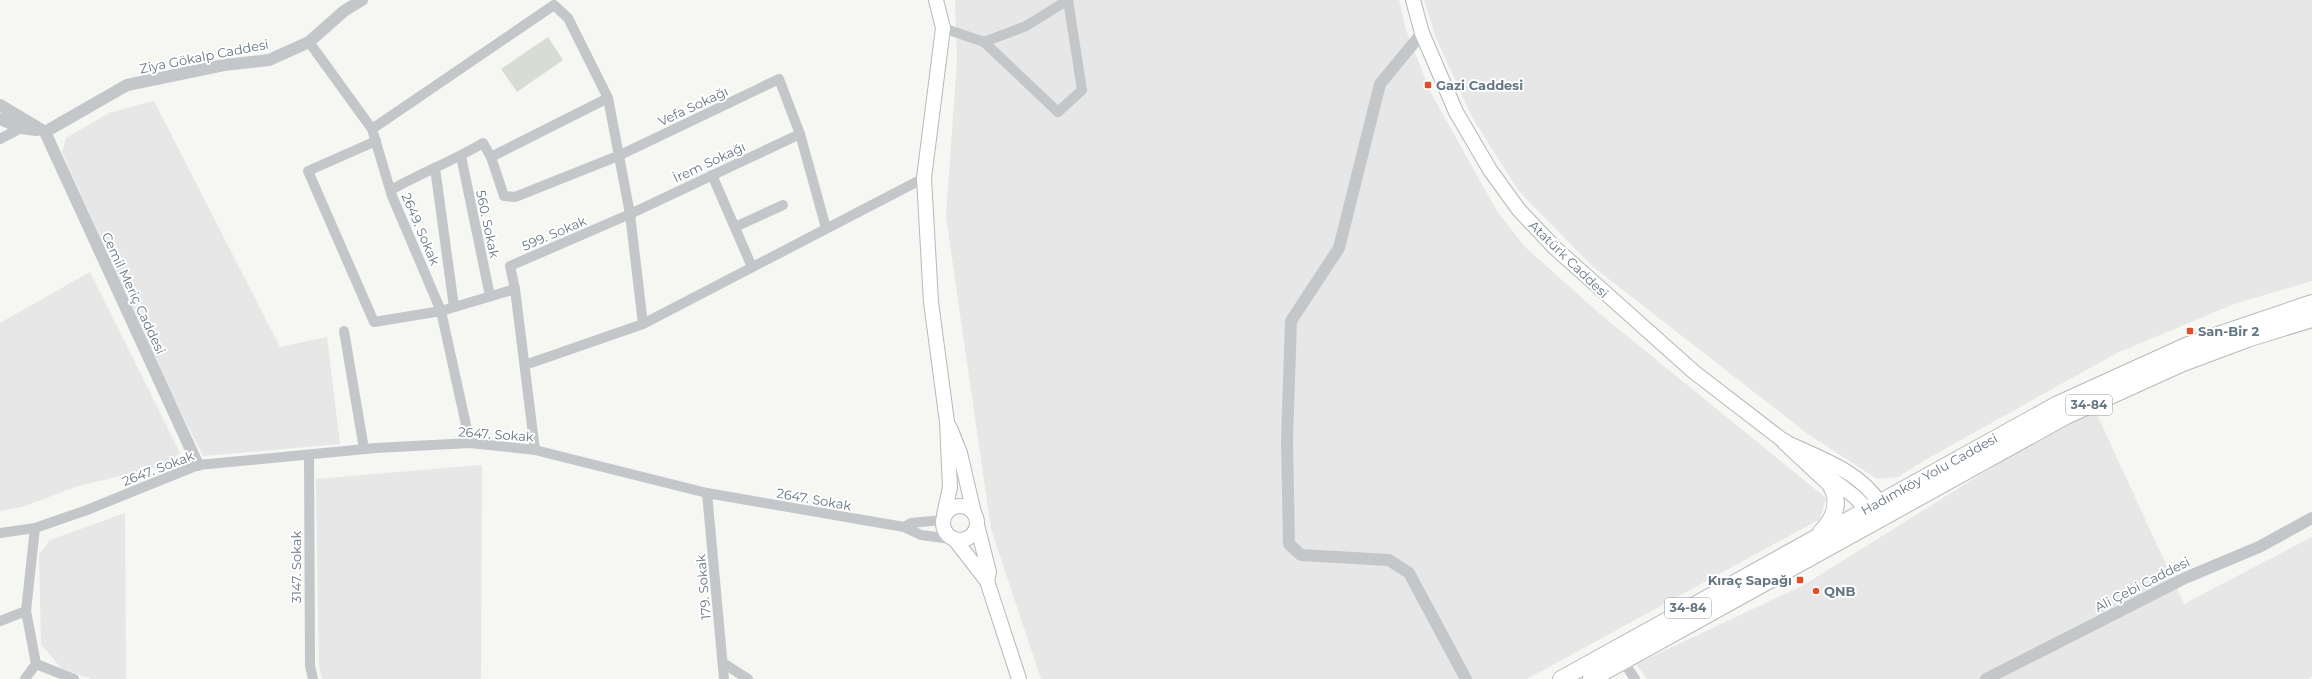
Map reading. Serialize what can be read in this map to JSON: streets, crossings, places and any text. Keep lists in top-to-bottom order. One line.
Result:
{"streets":{"main road":["Atatürk Caddesi","34-84","Hadımköy Yolu Caddesi"],"street":["Ziya Gökalp Caddesi","Vefa Sokağı","İrem Sokağı","560. Sokak","2649. Sokak","599. Sokak","Cemil Meriç Caddesi","2647. Sokak","3147. Sokak","Ali Çebi Caddesi","179. Sokak"]},"crossings":[["Ziya Gökalp Caddesi","2649. Sokak"],["Ziya Gökalp Caddesi","Cemil Meriç Caddesi"],["Vefa Sokağı","İrem Sokağı"],["İrem Sokağı","599. Sokak"],["2649. Sokak","2647. Sokak"],["Atatürk Caddesi","Hadımköy Yolu Caddesi"],["Cemil Meriç Caddesi","2647. Sokak"],["2647. Sokak","3147. Sokak"],["2647. Sokak","179. Sokak"]],"places":{"transit":["Gazi Caddesi","San-Bir 2","Kıraç Sapağı"],"other":["QNB"]}}
